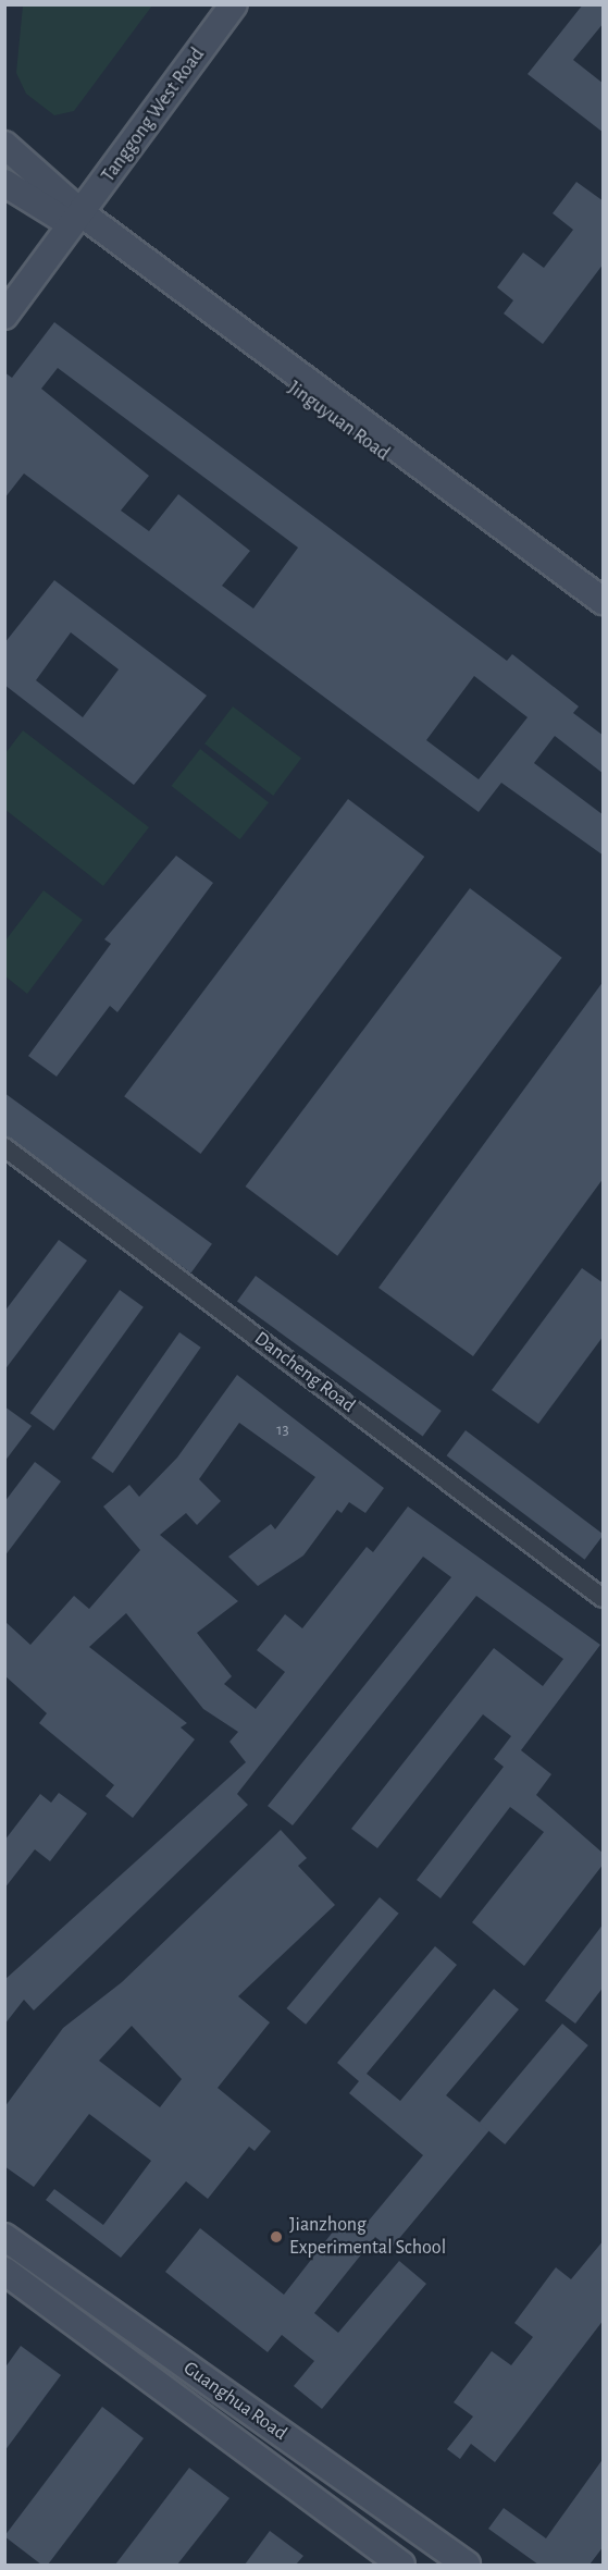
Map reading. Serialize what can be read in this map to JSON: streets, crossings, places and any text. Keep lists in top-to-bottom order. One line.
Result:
{"streets":{"main road":["Tanggong West Road","Jinguyuan Road","Guanghua Road"],"street":["Dancheng Road"]},"crossings":[["Tanggong West Road","Jinguyuan Road"]],"places":["Jianzhong Experimental School"],"house_numbers":["13"]}
